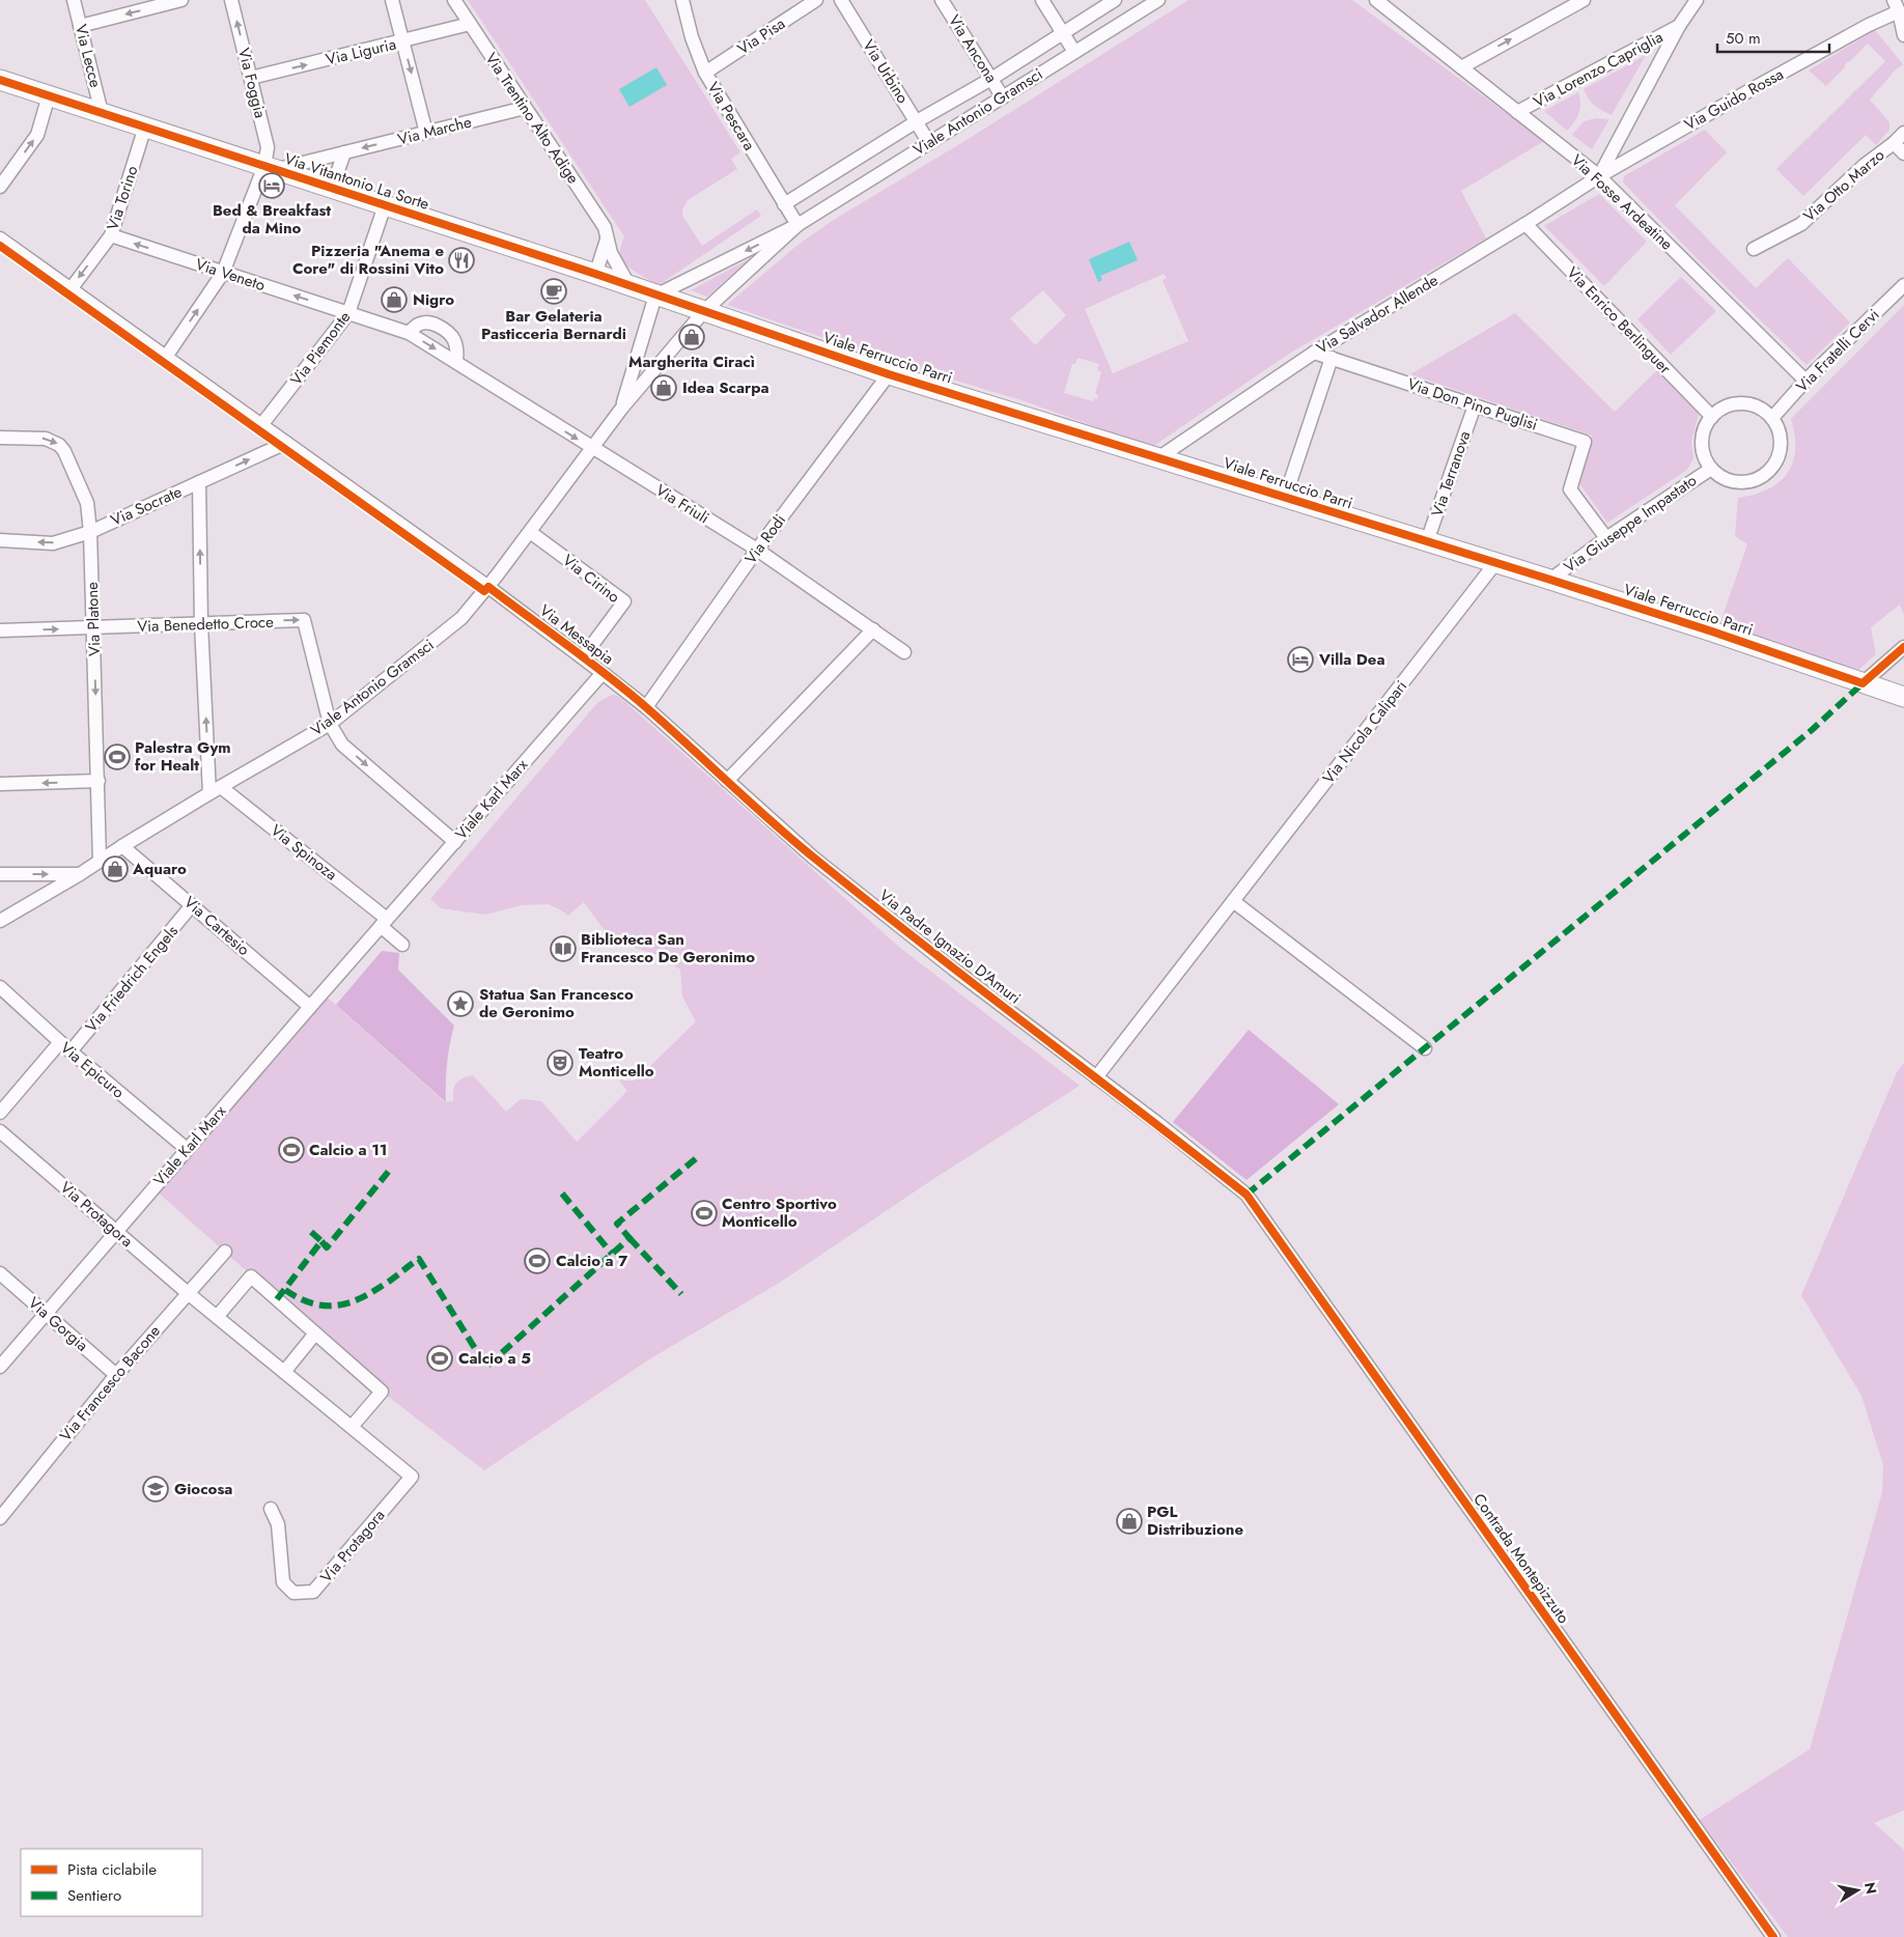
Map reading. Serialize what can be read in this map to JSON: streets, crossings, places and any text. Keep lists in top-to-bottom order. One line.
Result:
{"streets":{"street":["Via Pisa","Via Ancona","Via Liguria","Via Lecce","Via Lorenzo Capriglia","Via Urbino","Via Foggia","Via Guido Rossa","Viale Antonio Gramsci","Via Pescara","Via Trentino Alto Adige","Via Marche","Via Vitantonio La Sorte","Via Otto Marzo","Via Torino","Via Fosse Ardeatine","Via Veneto","Via Salvador Allende","Via Enrico Berlinguer","Via Piemonte","Via Fratelli Cervi","Viale Ferruccio Parri","Via Don Pino Puglisi","Via Terranova","Via Friuli","Via Socrate","Via Giuseppe Impastato","Via Rodi","Via Cirino","Via Platone","Via Benedetto Croce","Via Messapia","Via Nicola Calipari","Viale Karl Marx","Via Spinoza","Via Cartesio","Via Padre Ignazio D'Amuri","Via Friedrich Engels","Via Epicuro","Via Protagora","Via Gorgia","Via Francesco Bacone","Contrada Montepizzuto"]},"crossings":[["Via Pisa","Via Pescara"],["Via Ancona","Viale Antonio Gramsci"],["Via Liguria","Via Foggia"],["Via Liguria","Via Trentino Alto Adige"],["Via Lecce","Via Vitantonio La Sorte"],["Via Lorenzo Capriglia","Via Fosse Ardeatine"],["Via Urbino","Viale Antonio Gramsci"],["Via Foggia","Via Marche"],["Via Foggia","Via Vitantonio La Sorte"],["Via Foggia","Via Veneto"],["Via Foggia","Via Messapia"],["Via Guido Rossa","Via Fosse Ardeatine"],["Via Guido Rossa","Via Salvador Allende"],["Viale Antonio Gramsci","Via Pescara"],["Viale Antonio Gramsci","Via Vitantonio La Sorte"],["Viale Antonio Gramsci","Viale Ferruccio Parri"],["Viale Antonio Gramsci","Via Friuli"],["Viale Antonio Gramsci","Via Cirino"],["Viale Antonio Gramsci","Via Platone"],["Viale Antonio Gramsci","Via Benedetto Croce"],["Viale Antonio Gramsci","Via Messapia"],["Viale Antonio Gramsci","Via Spinoza"],["Viale Antonio Gramsci","Via Cartesio"],["Via Trentino Alto Adige","Via Marche"],["Via Trentino Alto Adige","Via Vitantonio La Sorte"],["Via Marche","Via Vitantonio La Sorte"],["Via Vitantonio La Sorte","Via Torino"],["Via Vitantonio La Sorte","Via Piemonte"],["Via Vitantonio La Sorte","Viale Ferruccio Parri"],["Via Torino","Via Veneto"],["Via Torino","Via Messapia"],["Via Fosse Ardeatine","Via Salvador Allende"],["Via Fosse Ardeatine","Via Fratelli Cervi"],["Via Veneto","Via Piemonte"],["Via Veneto","Via Friuli"],["Via Salvador Allende","Via Enrico Berlinguer"],["Via Salvador Allende","Viale Ferruccio Parri"],["Via Salvador Allende","Via Don Pino Puglisi"],["Via Enrico Berlinguer","Via Fratelli Cervi"],["Via Enrico Berlinguer","Via Giuseppe Impastato"],["Via Piemonte","Via Friuli"],["Via Piemonte","Via Messapia"],["Via Fratelli Cervi","Via Giuseppe Impastato"],["Viale Ferruccio Parri","Via Terranova"],["Viale Ferruccio Parri","Via Giuseppe Impastato"],["Viale Ferruccio Parri","Via Rodi"],["Viale Ferruccio Parri","Via Nicola Calipari"],["Via Don Pino Puglisi","Via Terranova"],["Via Don Pino Puglisi","Via Giuseppe Impastato"],["Via Friuli","Via Rodi"],["Via Socrate","Via Platone"],["Via Socrate","Via Messapia"],["Via Rodi","Via Messapia"],["Via Rodi","Via Padre Ignazio D'Amuri"],["Via Cirino","Via Messapia"],["Via Platone","Via Benedetto Croce"],["Via Messapia","Viale Karl Marx"],["Via Messapia","Via Padre Ignazio D'Amuri"],["Via Nicola Calipari","Via Padre Ignazio D'Amuri"],["Viale Karl Marx","Via Spinoza"],["Viale Karl Marx","Via Cartesio"],["Viale Karl Marx","Via Epicuro"],["Viale Karl Marx","Via Protagora"],["Viale Karl Marx","Via Gorgia"],["Via Cartesio","Via Friedrich Engels"],["Via Padre Ignazio D'Amuri","Contrada Montepizzuto"],["Via Friedrich Engels","Via Epicuro"],["Via Protagora","Via Francesco Bacone"],["Via Gorgia","Via Francesco Bacone"]],"one_way":["Via Liguria","Via Foggia","Via Torino","Via Veneto"],"places":{"hotel":["Bed & Breakfast da Mino","Villa Dea"],"restaurant":["Pizzeria \"Anema e Core\" di Rossini Vito"],"cafe":["Bar Gelateria Pasticceria Bernardi"],"shop":["Nigro","Margherita Ciracì","Idea Scarpa","Aquaro","PGL Distribuzione"],"sports":["Palestra Gym for Healt","Calcio a 11","Centro Sportivo Monticello","Calcio a 7","Calcio a 5"],"library":["Biblioteca San Francesco De Geronimo"],"place":["Statua San Francesco de Geronimo"],"theatre":["Teatro Monticello"],"school or university":["Giocosa"]},"legend":["Pista ciclabile","Sentiero"],"scale_bar":"50 m","north":"right"}
